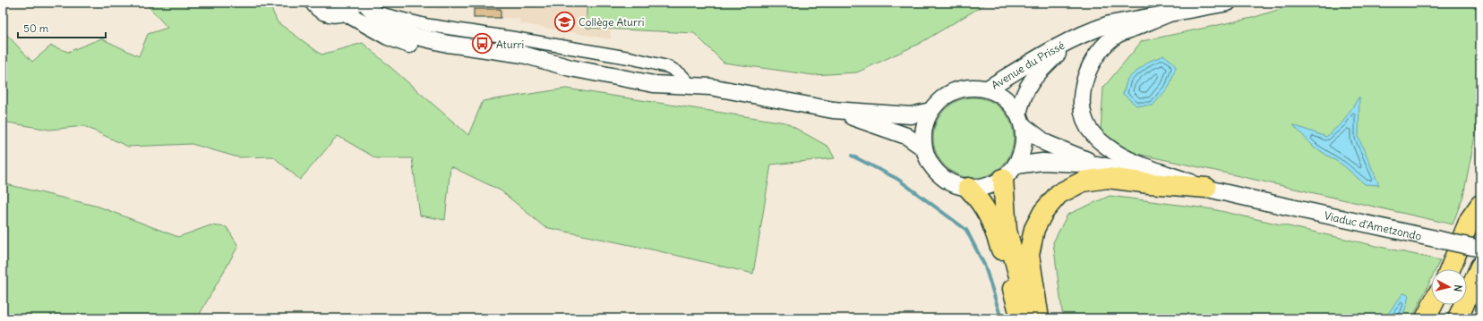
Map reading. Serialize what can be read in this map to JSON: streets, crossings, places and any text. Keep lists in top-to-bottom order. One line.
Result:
{"streets":{"main road":["Avenue du Prissé","Viaduc d'Ametzondo"]},"places":{"school or university":["Collège Aturri"],"bus stop":["Aturri"]},"scale_bar":"50 m","north":"right"}
